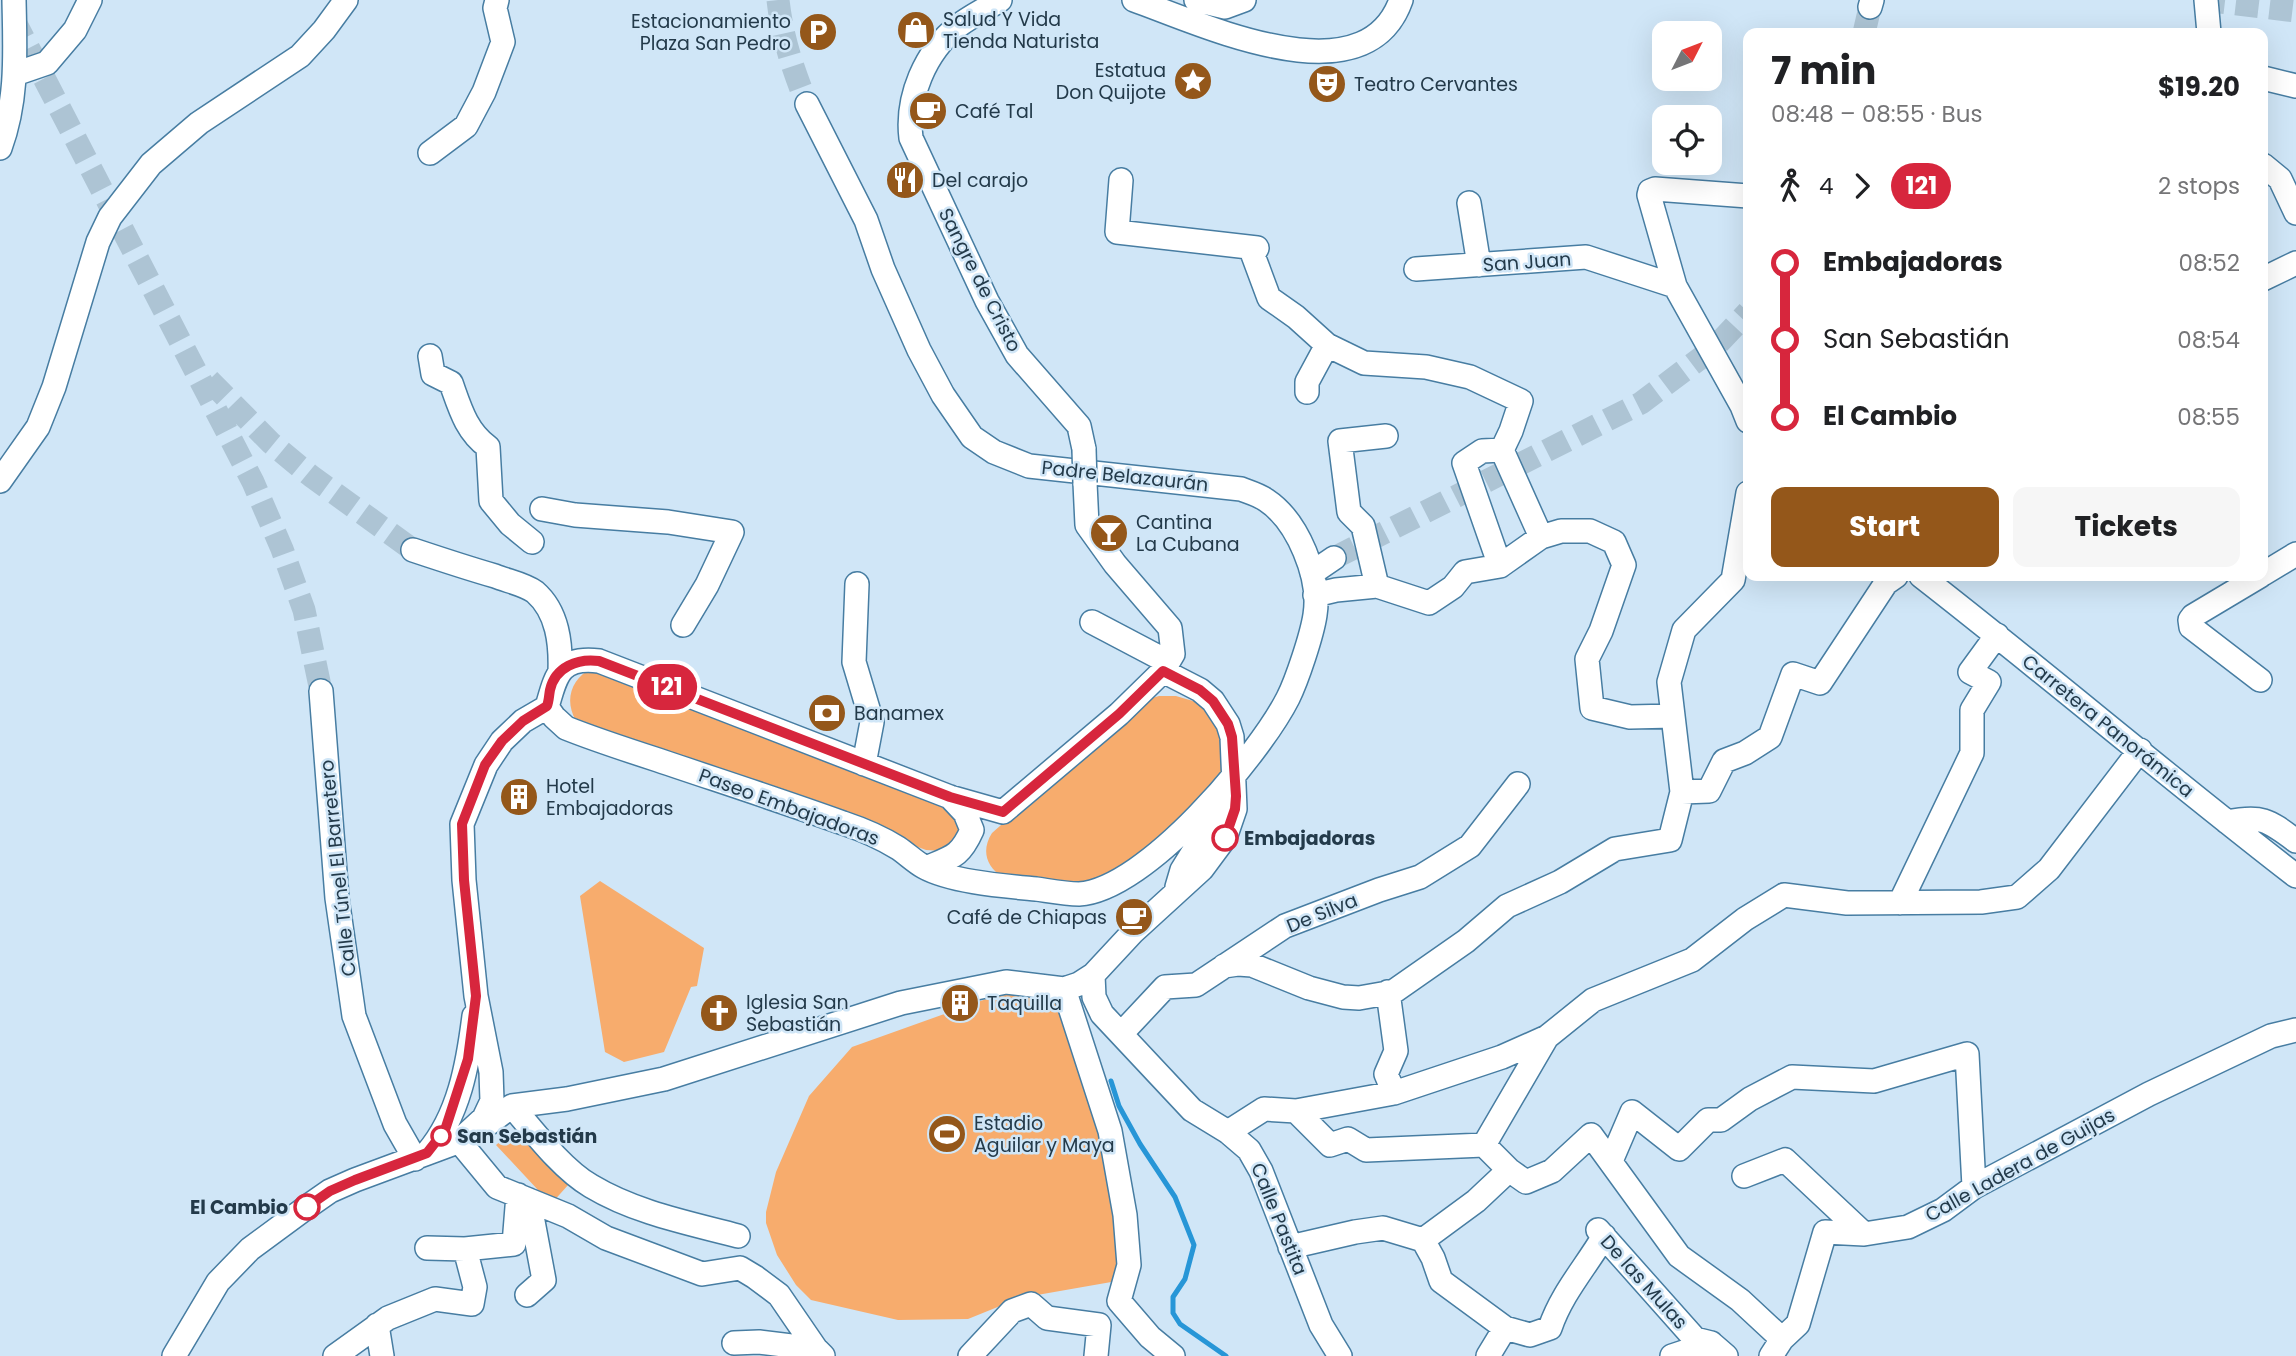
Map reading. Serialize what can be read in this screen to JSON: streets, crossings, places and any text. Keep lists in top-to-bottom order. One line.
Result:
{"streets":{"street":["San Juan","Sangre de Cristo","Padre Belazaurán","Carretera Panorámica","Paseo Embajadoras","Calle Túnel El Barretero","De Silva","Calle Ladera de Guijas","Calle Pastita","De las Mulas"]},"crossings":[["De Silva","Calle Pastita"]],"places":{"shop":["Salud Y Vida Tienda Naturista"],"parking":["Estacionamiento Plaza San Pedro"],"place":["Estatua Don Quijote"],"theatre":["Teatro Cervantes"],"cafe":["Café Tal","Café de Chiapas"],"restaurant":["Del carajo"],"bar":["Cantina La Cubana"],"bank":["Banamex"],"building":["Hotel Embajadoras","Taquilla"],"other":["Embajadoras","San Sebastián","El Cambio"],"church":["Iglesia San Sebastián"],"sports":["Estadio Aguilar y Maya"]},"lines":["bus line 121"],"north":"top right","page":{"on_map":"121","heading":["7 min","08:48 – 08:55 · Bus","$19.20"],"legs":["4","121","2 stops"],"list":[{"name":"Embajadoras","value":"08:52"},{"name":"San Sebastián","value":"08:54"},{"name":"El Cambio","value":"08:55"}],"buttons":["Start","Tickets"]}}
